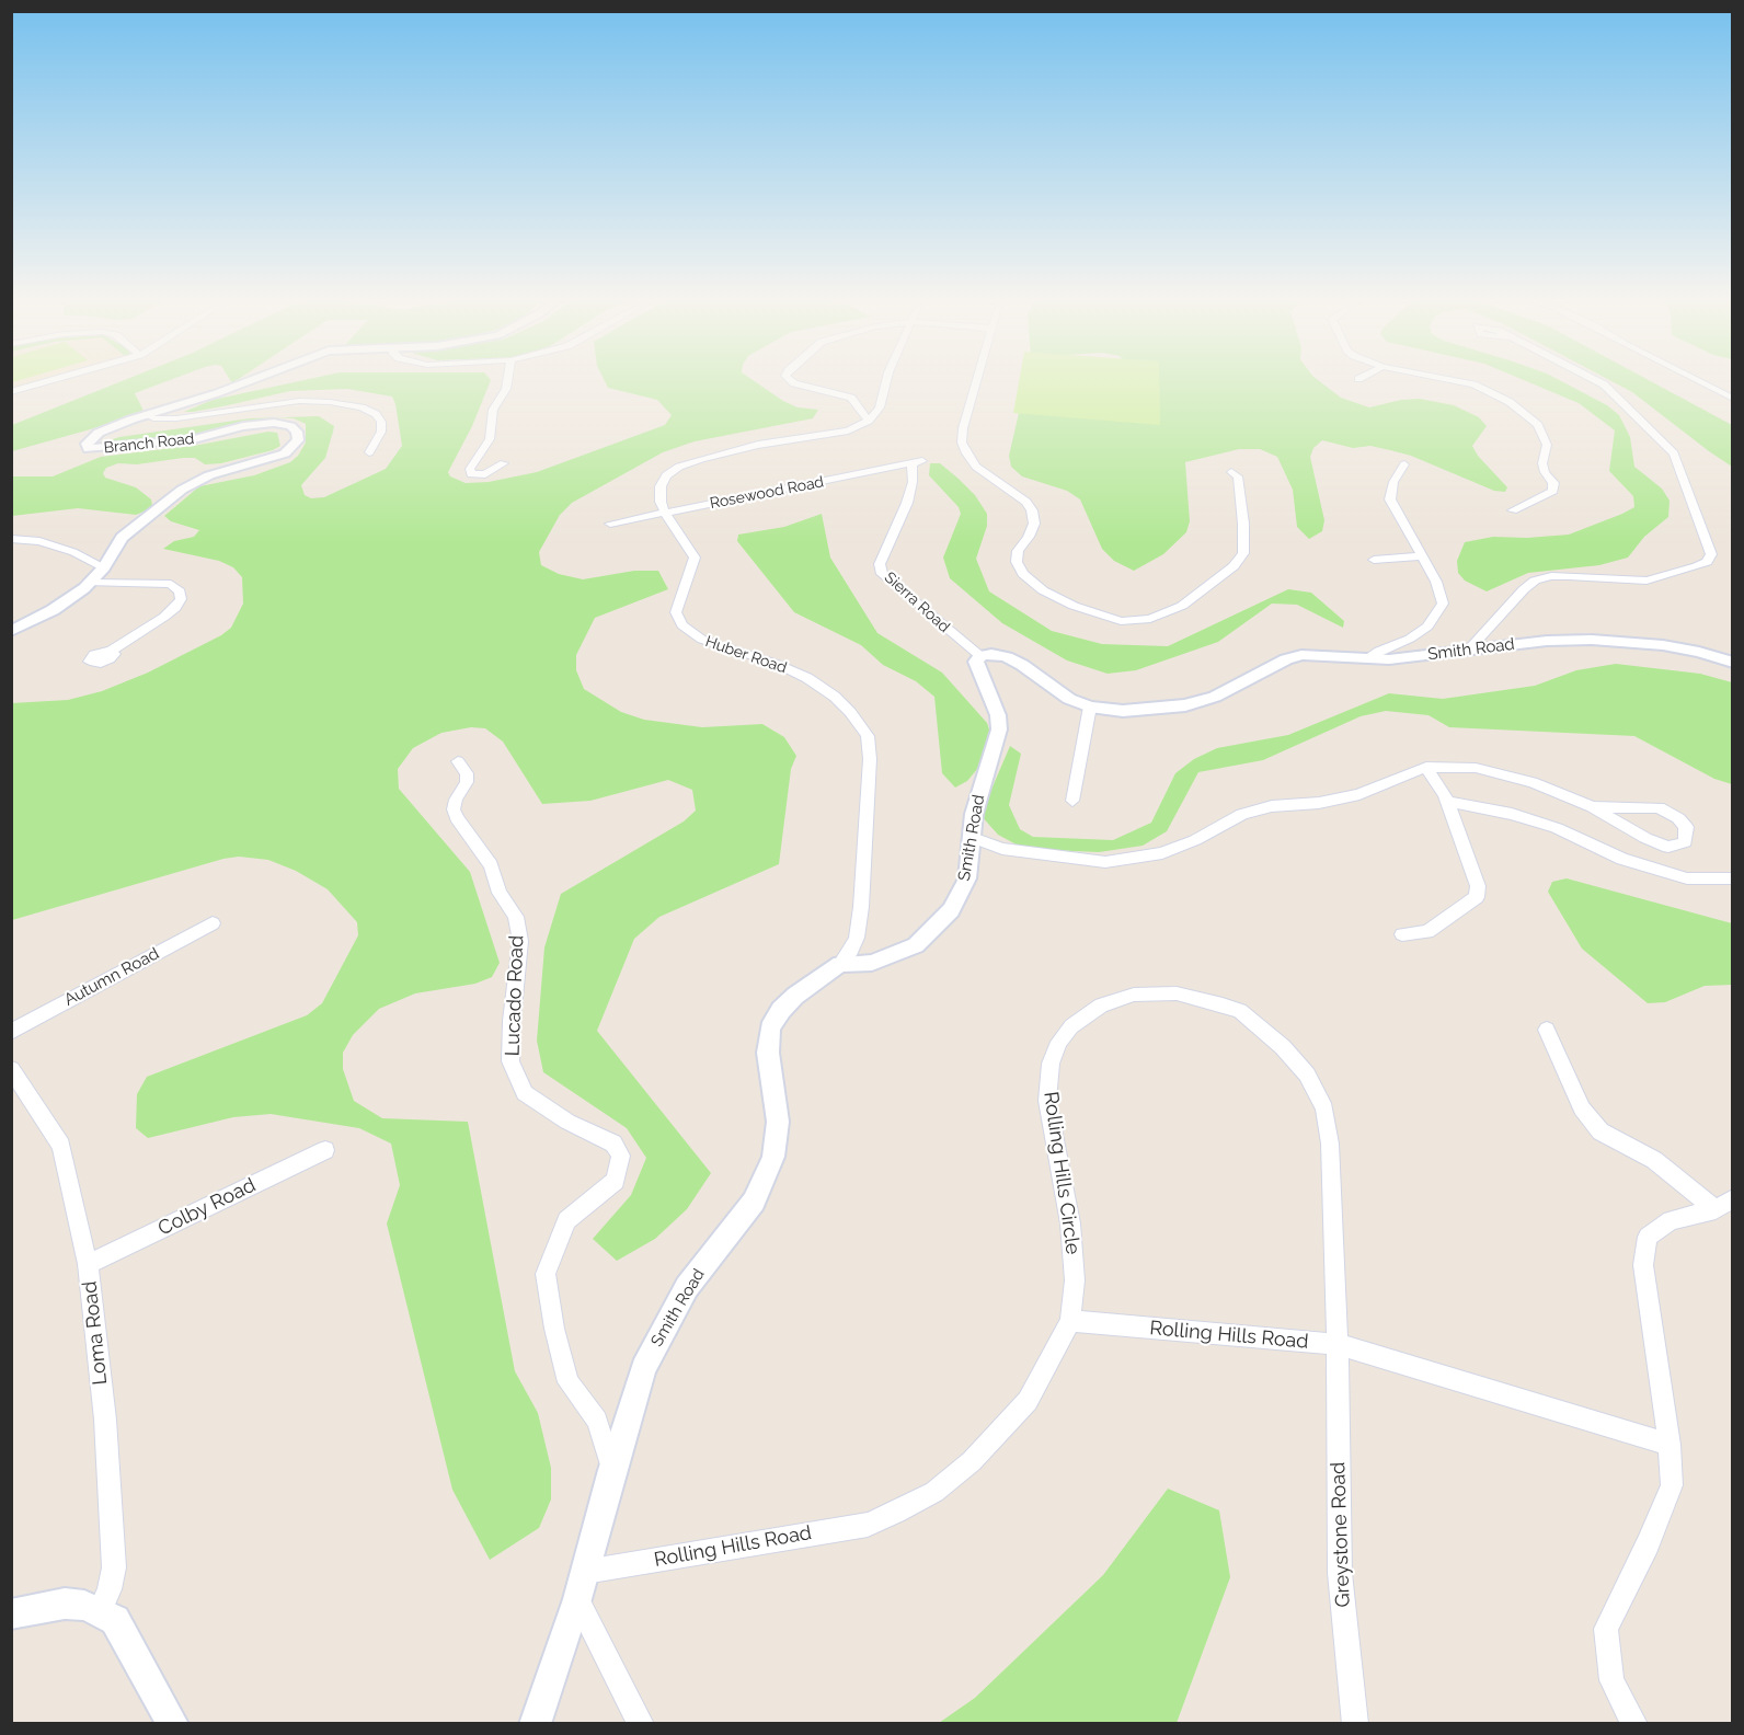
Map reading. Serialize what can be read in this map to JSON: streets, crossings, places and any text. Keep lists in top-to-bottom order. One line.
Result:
{"streets":{"street":["Branch Road","Rosewood Road","Sierra Road","Smith Road","Huber Road","Autumn Road","Lucado Road","Rolling Hills Circle","Colby Road","Loma Road","Rolling Hills Road","Greystone Road"]},"crossings":[["Rosewood Road","Sierra Road"],["Rosewood Road","Huber Road"],["Sierra Road","Smith Road"],["Smith Road","Huber Road"],["Smith Road","Lucado Road"],["Smith Road","Rolling Hills Road"],["Rolling Hills Circle","Rolling Hills Road"],["Rolling Hills Circle","Greystone Road"],["Colby Road","Loma Road"],["Rolling Hills Road","Greystone Road"]]}
